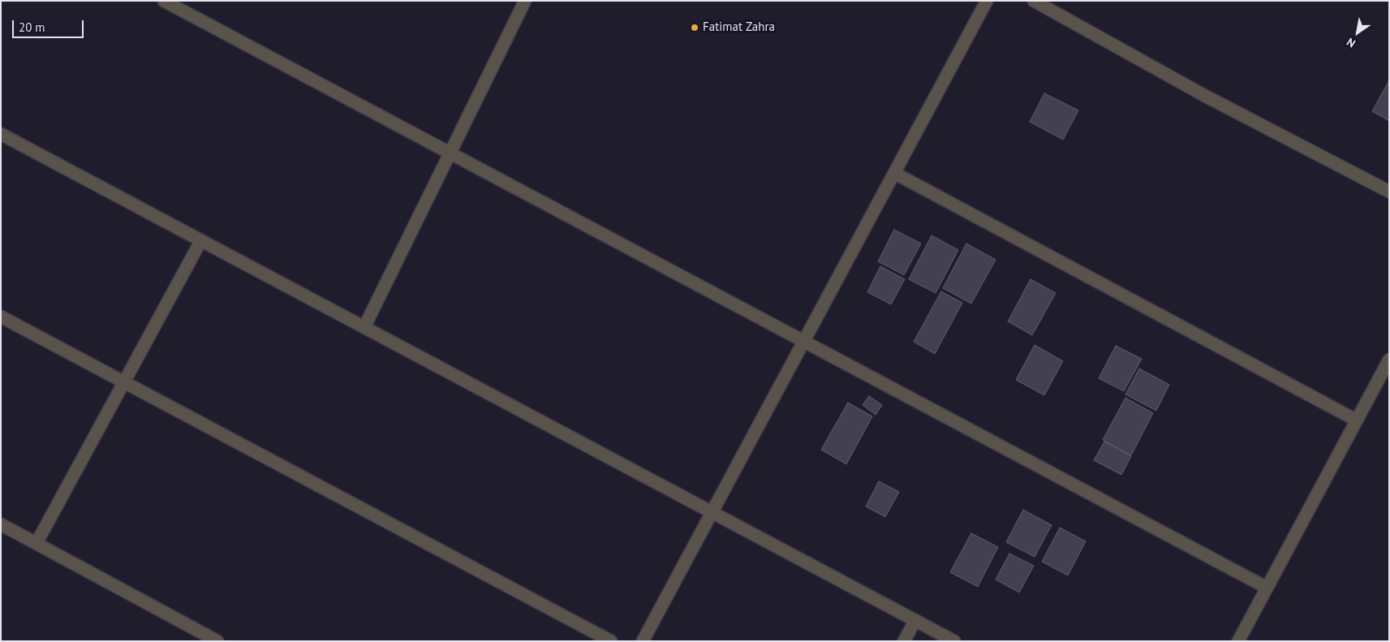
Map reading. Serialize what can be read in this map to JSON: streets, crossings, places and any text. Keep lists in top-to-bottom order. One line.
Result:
{"places":["Fatimat Zahra"],"scale_bar":"20 m","north":"bottom left"}
